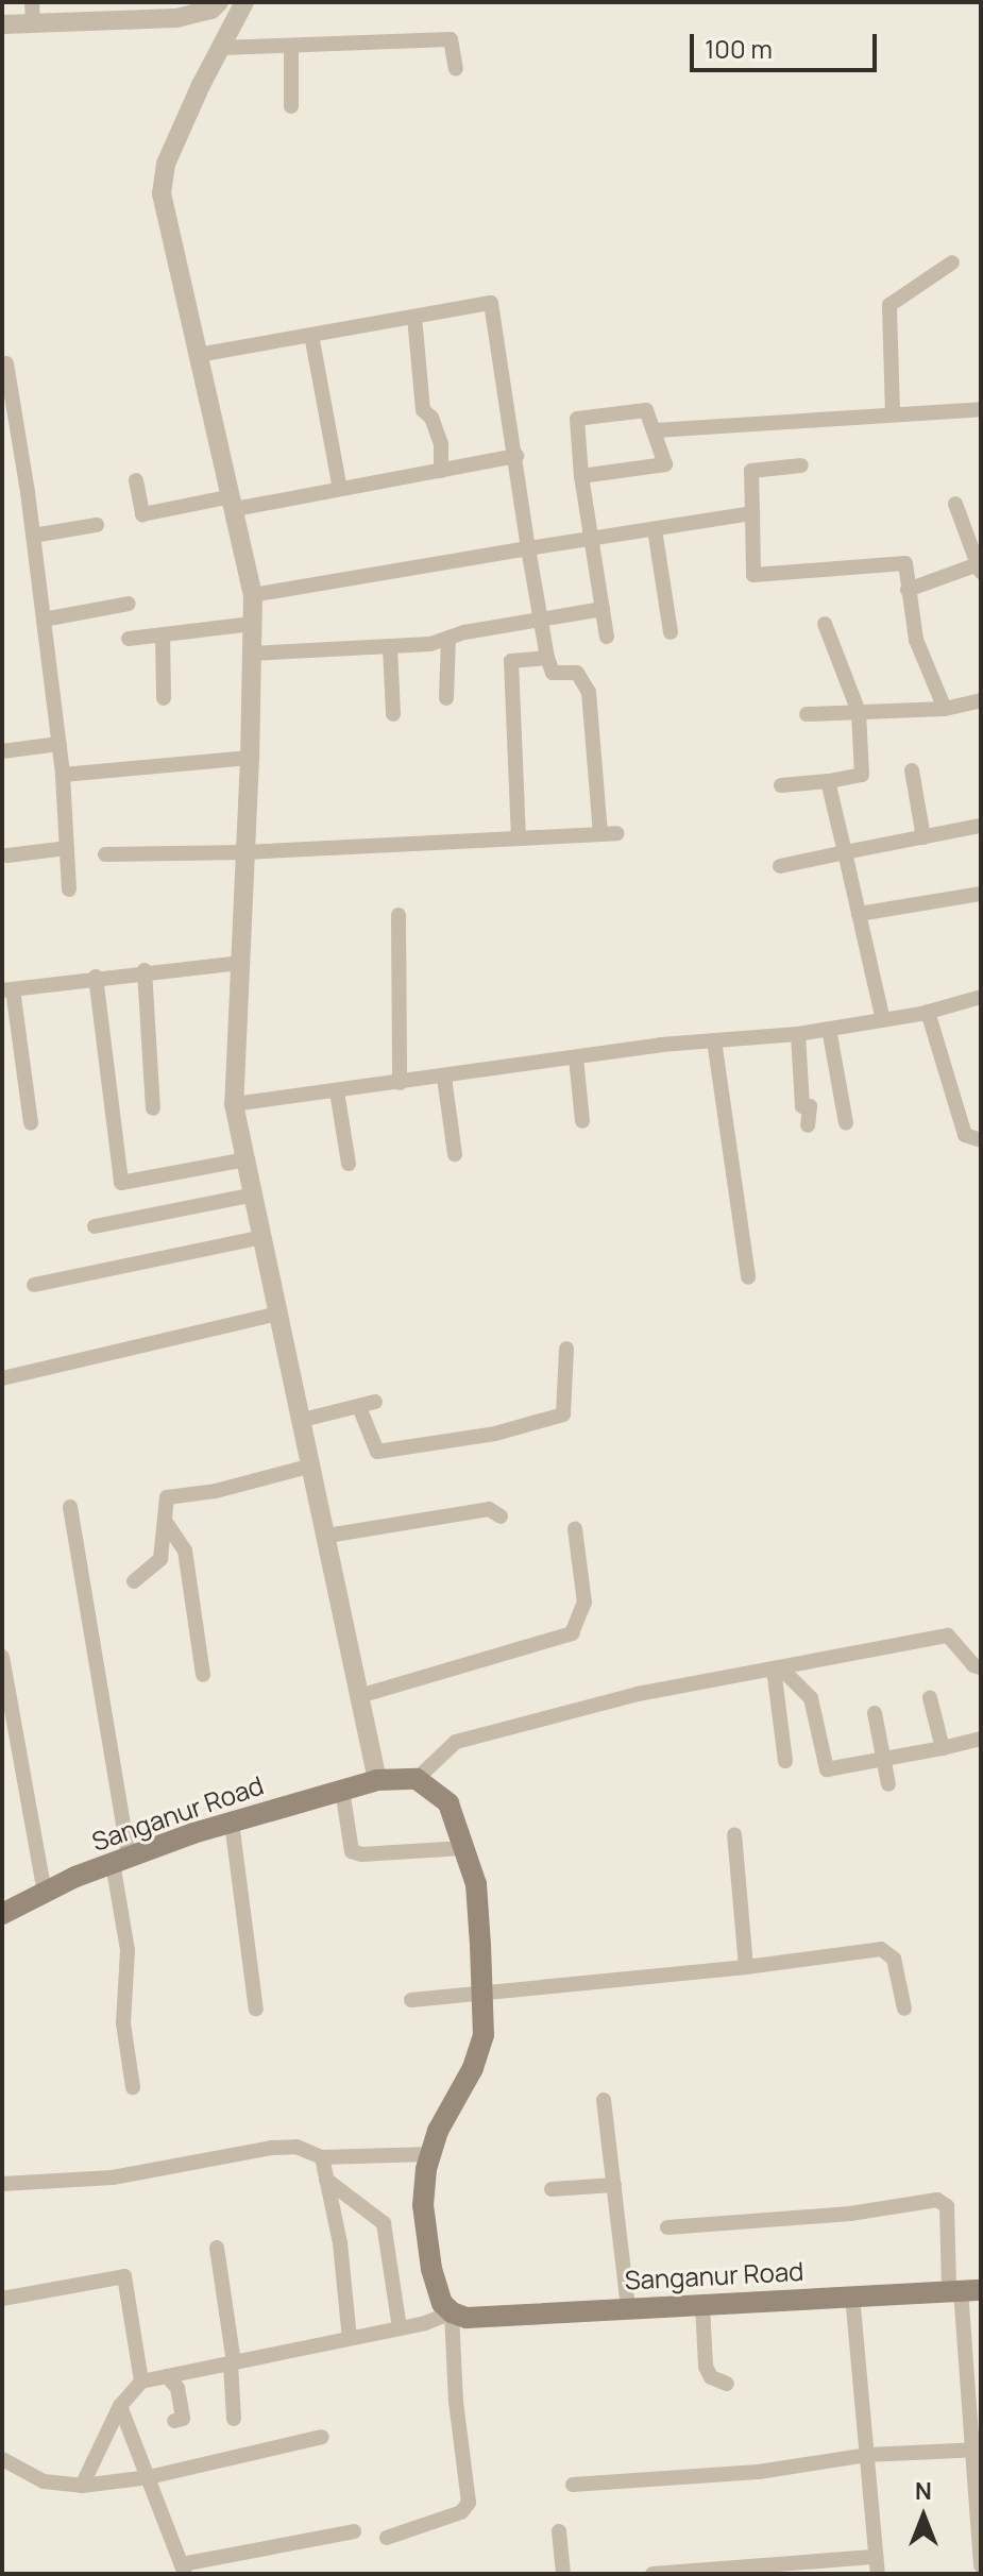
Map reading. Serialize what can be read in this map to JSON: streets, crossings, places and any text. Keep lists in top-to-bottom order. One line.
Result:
{"streets":{"main road":["Sanganur Road"]},"scale_bar":"100 m","north":"top"}
